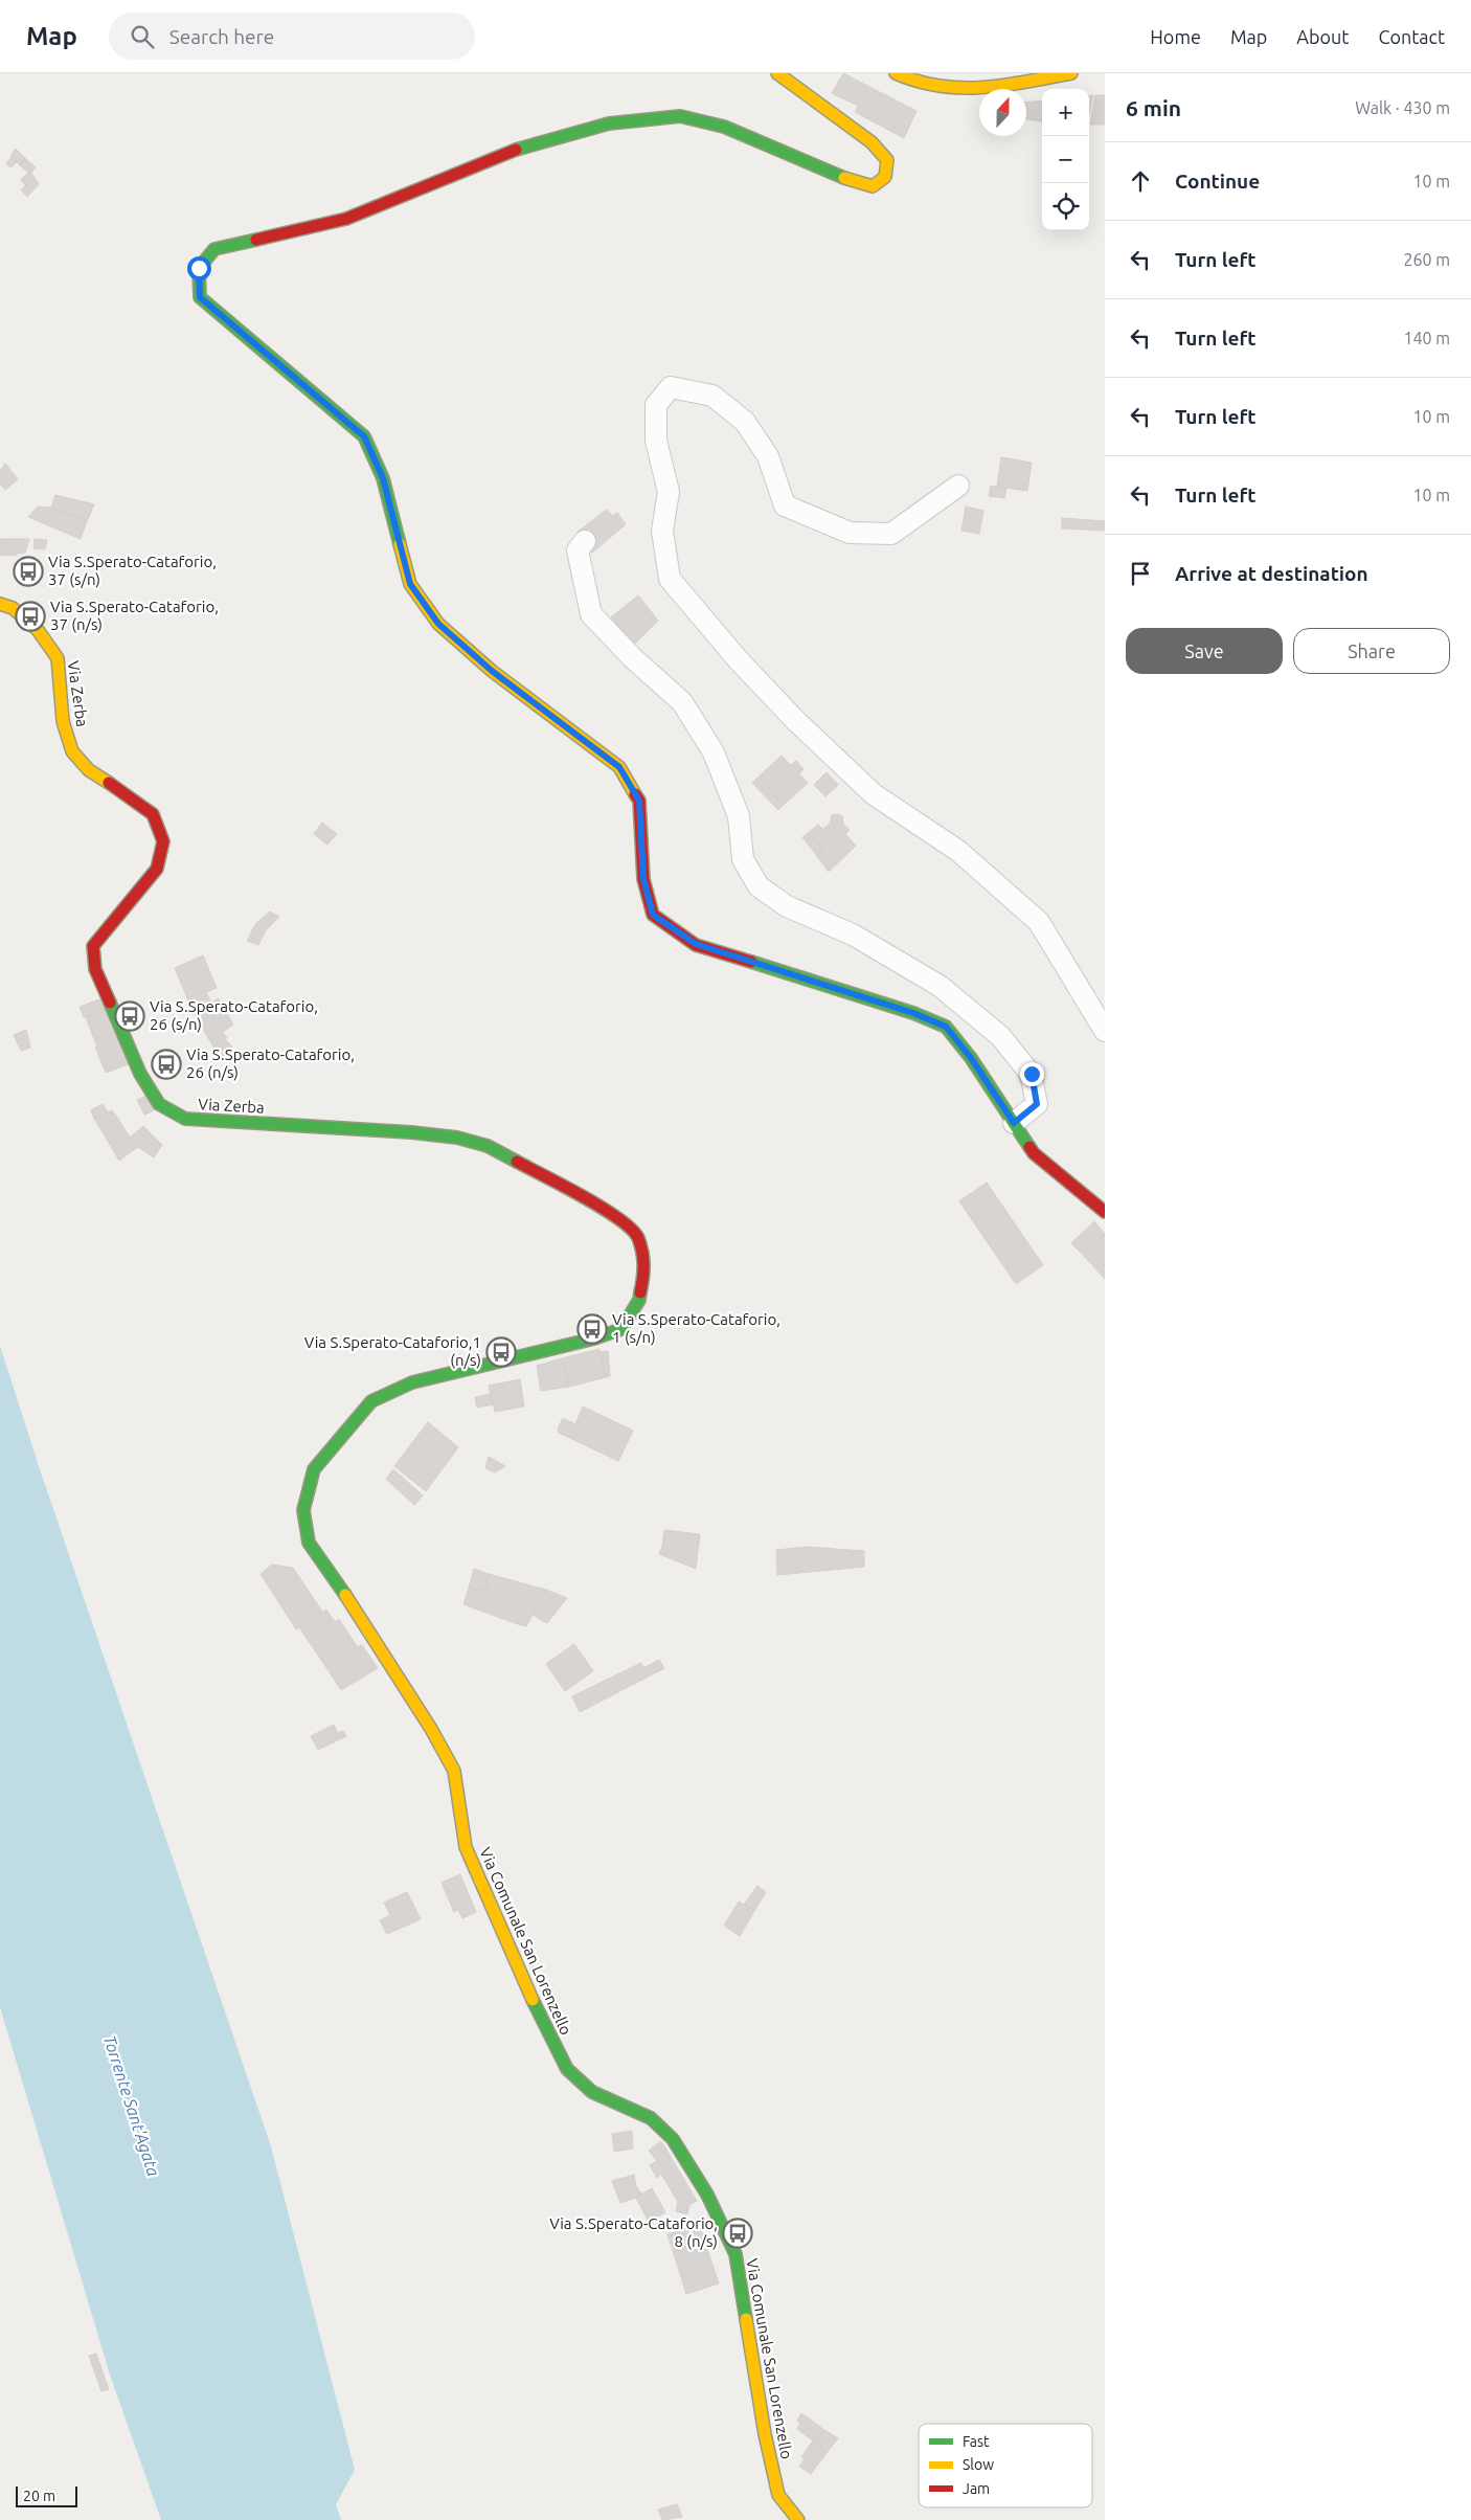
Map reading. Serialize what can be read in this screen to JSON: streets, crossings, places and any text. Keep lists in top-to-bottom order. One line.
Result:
{"streets":{"street":["Via Zerba","Via Comunale San Lorenzello"]},"crossings":[["Via Zerba","Via Comunale San Lorenzello"]],"water":["Torrente Sant'Agata"],"places":{"bus stop":["Via S.Sperato-Cataforio, 37 (s/n)","Via S.Sperato-Cataforio, 37 (n/s)","Via S.Sperato-Cataforio, 26 (s/n)","Via S.Sperato-Cataforio, 26 (n/s)","Via S.Sperato-Cataforio, 1 (s/n)","Via S.Sperato-Cataforio,1 (n/s)","Via S.Sperato-Cataforio, 8 (n/s)"]},"legend":["Fast","Slow","Jam"],"scale_bar":"20 m","north":"top","page":{"header":"Map","search":"Search here","nav":["Home","Map","About","Contact"],"heading":["6 min","Walk · 430 m"],"map_buttons":["+","−"],"list":[["Continue","10 m"],["Turn left","260 m"],["Turn left","140 m"],["Turn left","10 m"],["Turn left","10 m"],"Arrive at destination"],"buttons":["Save","Share"],"scale":"20 m"}}
